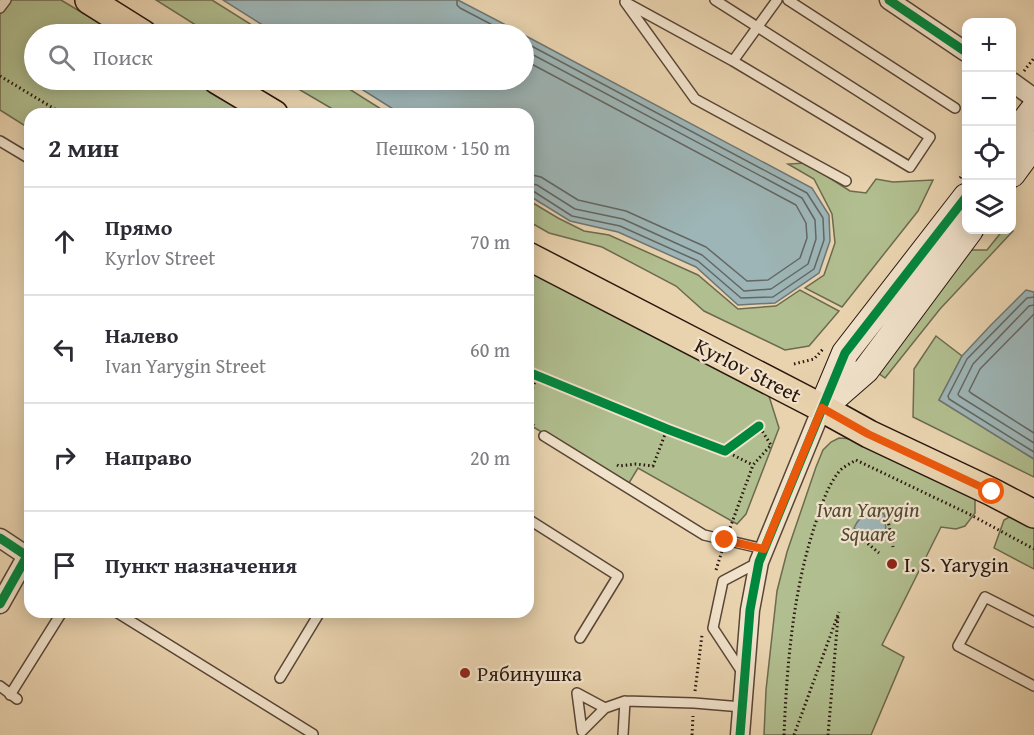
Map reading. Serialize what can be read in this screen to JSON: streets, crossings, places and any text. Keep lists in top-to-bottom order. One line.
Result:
{"streets":{"main road":["Kyrlov Street"]},"parks":["Ivan Yarygin Square"],"places":["I. S. Yarygin","Рябинушка"],"page":{"map_buttons":["+","−"],"search":"Поиск","heading":["2 мин","Пешком · 150 m"],"list":[["Прямо","Kyrlov Street","70 m"],["Налево","Ivan Yarygin Street","60 m"],["Направо","20 m"],"Пункт назначения"]}}
